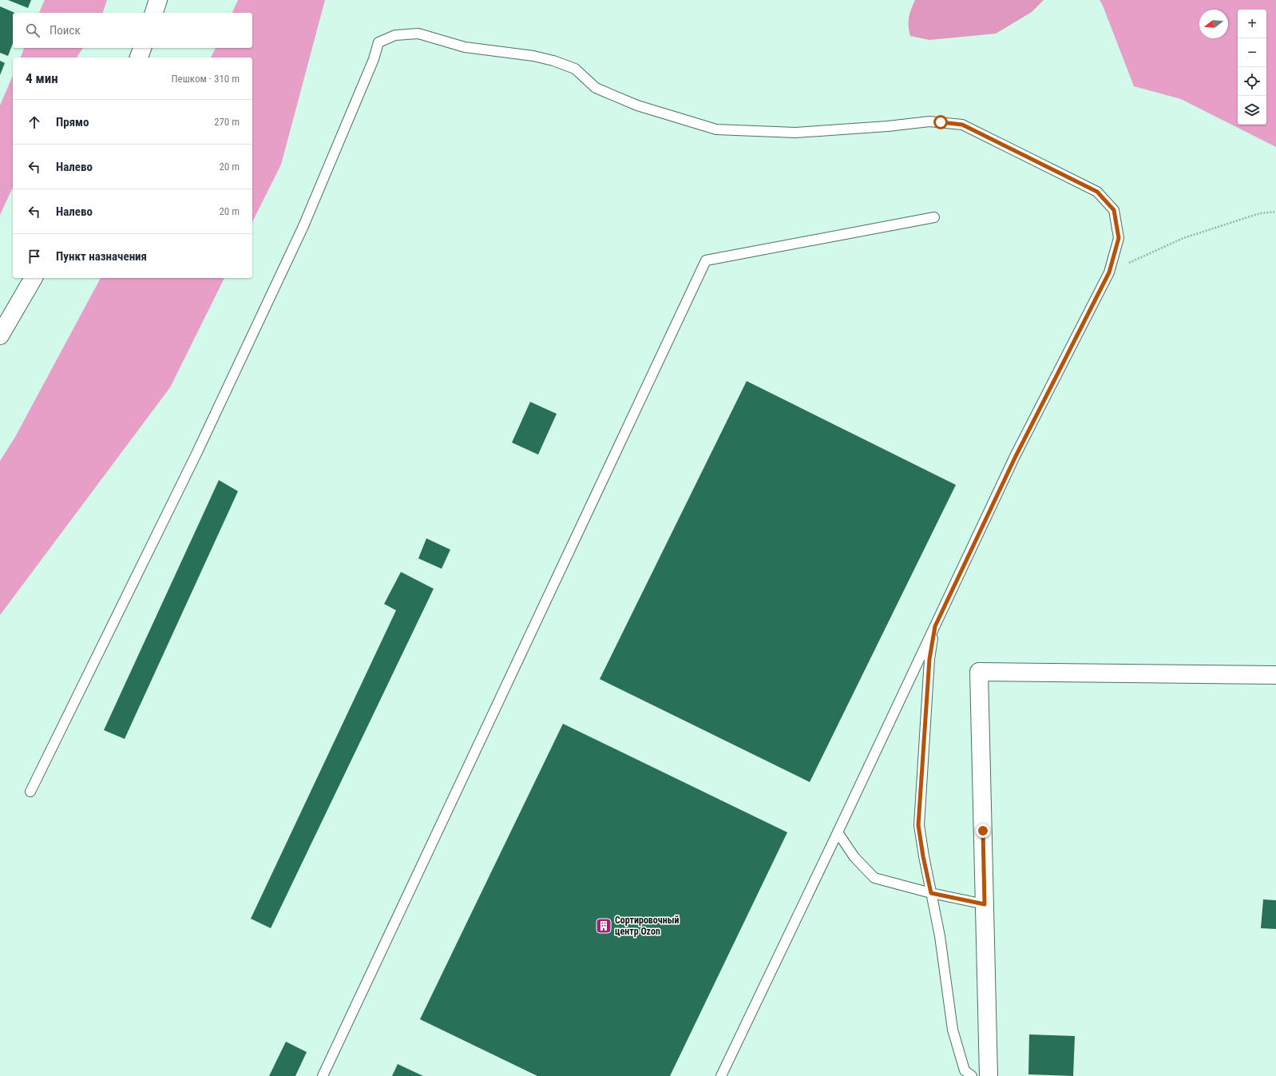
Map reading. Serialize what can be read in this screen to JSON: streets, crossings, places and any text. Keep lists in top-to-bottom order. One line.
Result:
{"places":{"building":["Сортировочный центр Ozon"]},"north":"left","page":{"map_buttons":["+","−"],"search":"Поиск","heading":["4 мин","Пешком · 310 m"],"list":[["Прямо","270 m"],["Налево","20 m"],["Налево","20 m"],"Пункт назначения"]}}
